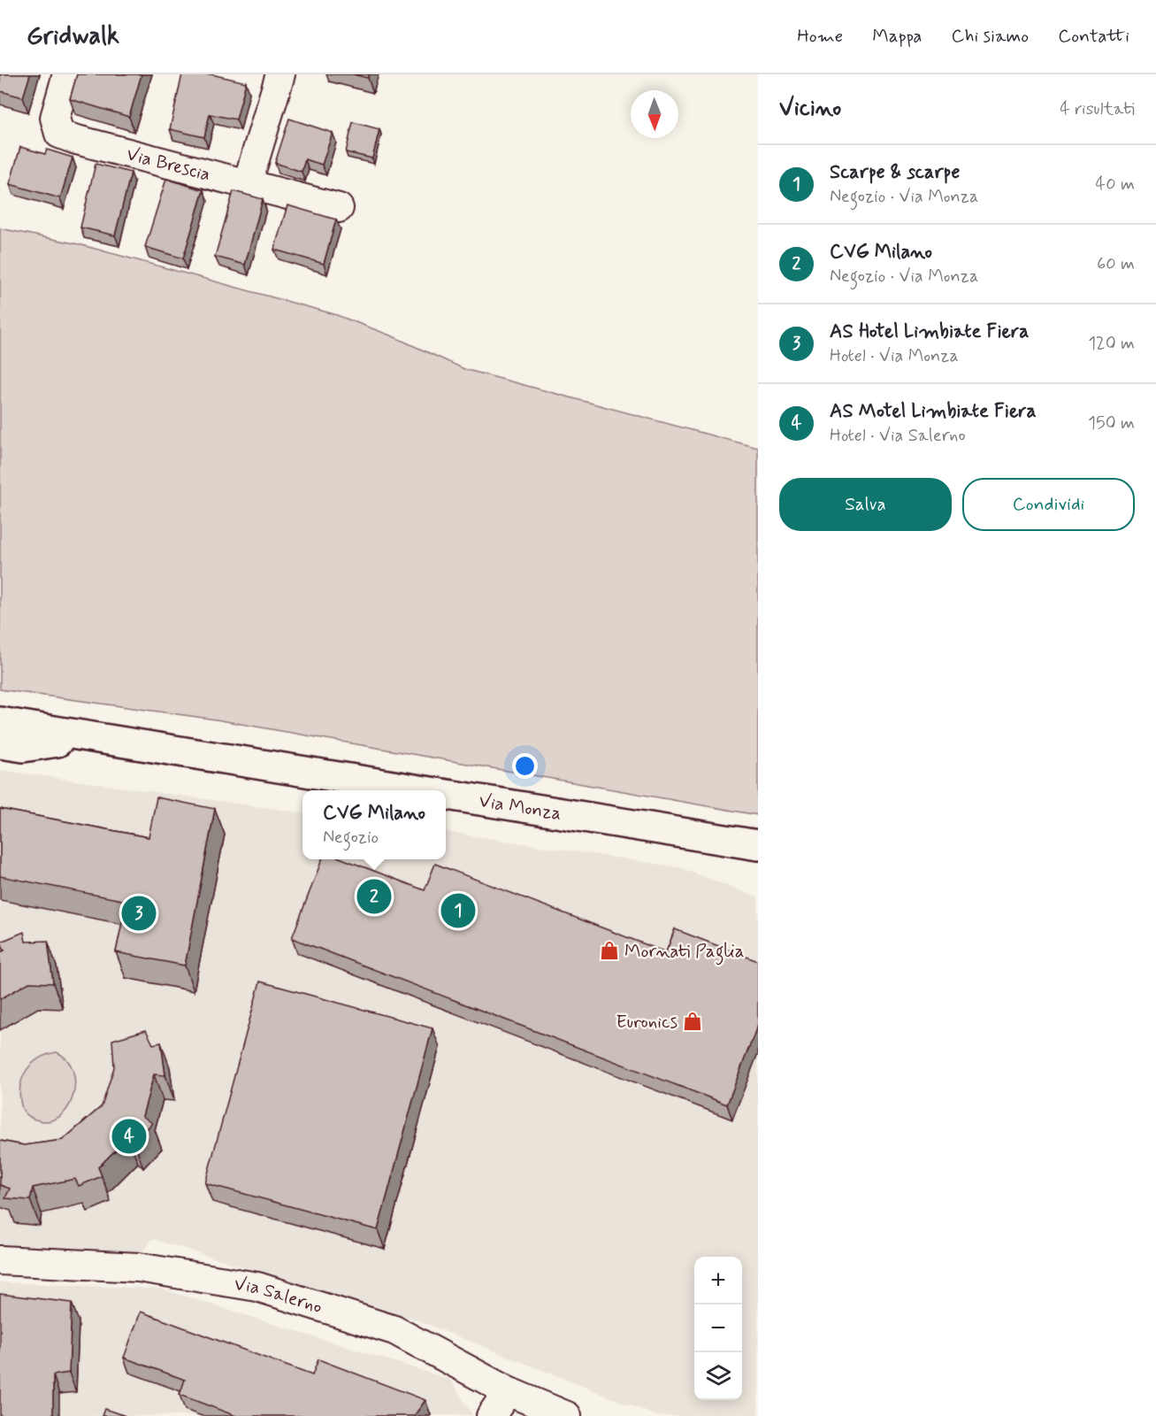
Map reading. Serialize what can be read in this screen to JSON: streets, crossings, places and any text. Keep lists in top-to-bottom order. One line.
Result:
{"streets":{"main road":["Via Monza"],"street":["Via Brescia","Via Salerno"]},"places":{"shop":["Mornati Paglia","Euronics"]},"north":"bottom","page":{"header":"Gridwalk","nav":["Home","Mappa","Chi siamo","Contatti"],"heading":["Vicino","4 risultati"],"list":[{"mark":"1","name":"Scarpe & scarpe","note":"Negozio · Via Monza","value":"40 m"},{"mark":"2","name":"CVG Milano","note":"Negozio · Via Monza","value":"60 m"},{"mark":"3","name":"AS Hotel Limbiate Fiera","note":"Hotel · Via Monza","value":"120 m"},{"mark":"4","name":"AS Motel Limbiate Fiera","note":"Hotel · Via Salerno","value":"150 m"}],"buttons":["Salva","Condividi"],"popup":["CVG Milano","Negozio"],"pins":["2","1","3","4"],"map_buttons":["+","−"]}}
